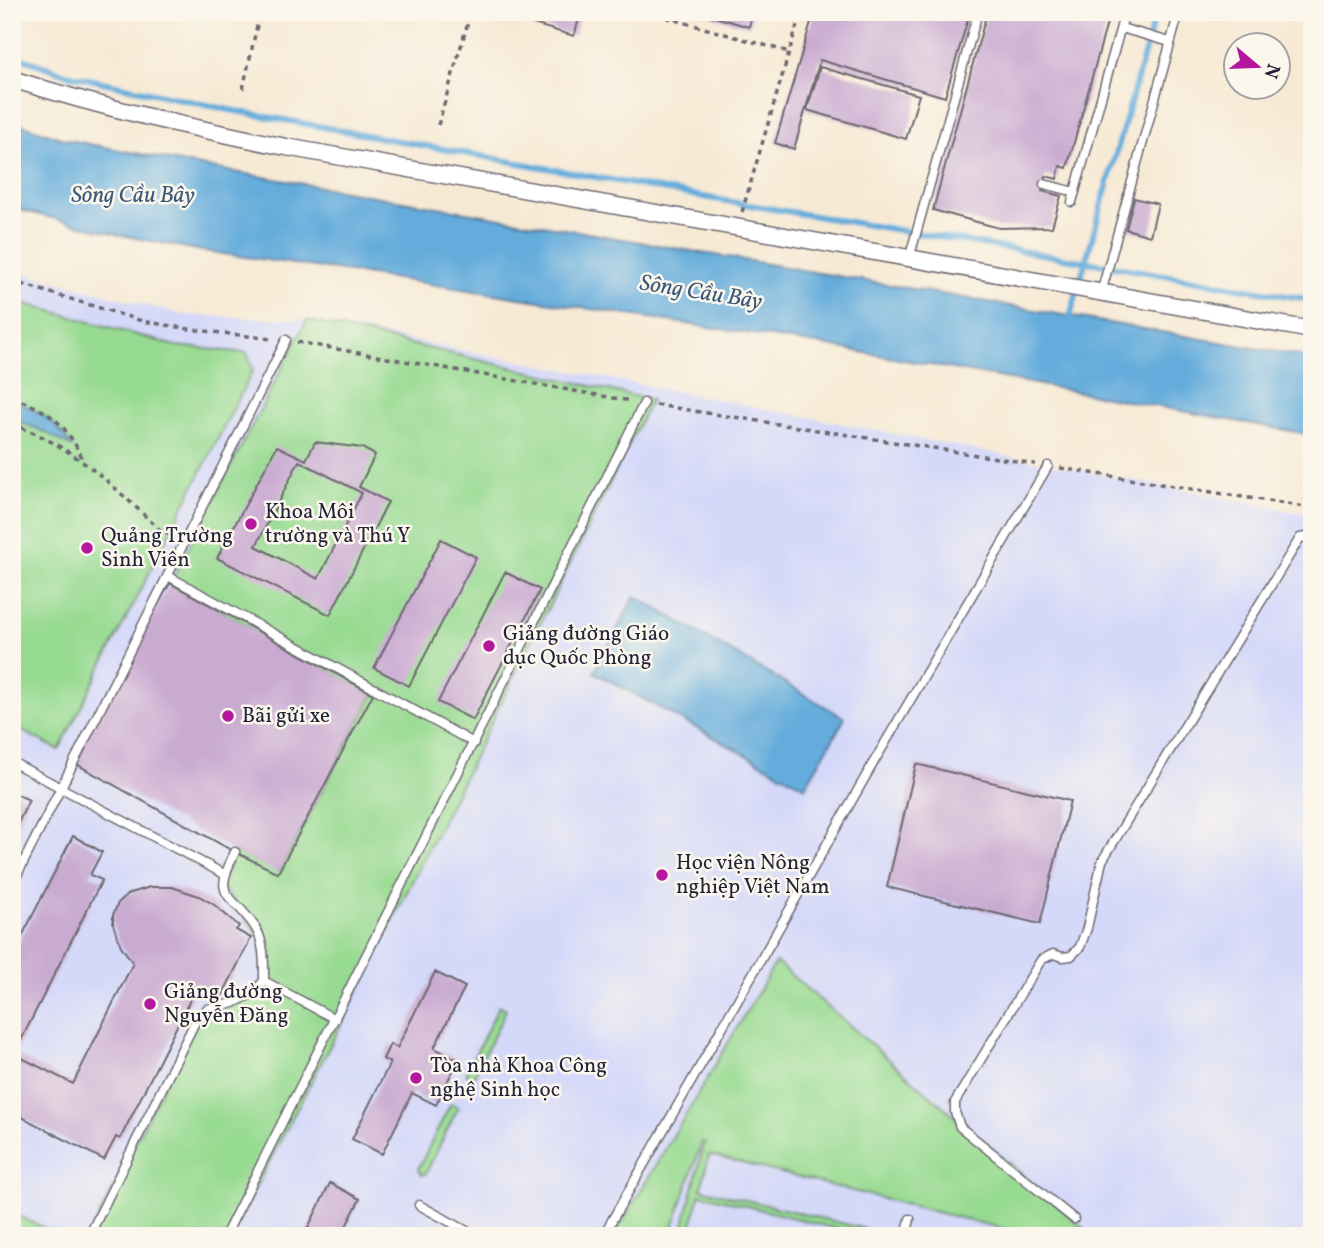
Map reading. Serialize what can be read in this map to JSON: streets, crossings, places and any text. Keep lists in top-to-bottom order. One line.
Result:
{"water":["Sông Cầu Bây"],"places":["Khoa Môi trường và Thú Y","Quảng Trường Sinh Viên","Giảng đường Giáo dục Quốc Phòng","Bãi gửi xe","Học viện Nông nghiệp Việt Nam","Giảng đường Nguyễn Đăng","Tòa nhà Khoa Công nghệ Sinh học"],"north":"right"}
